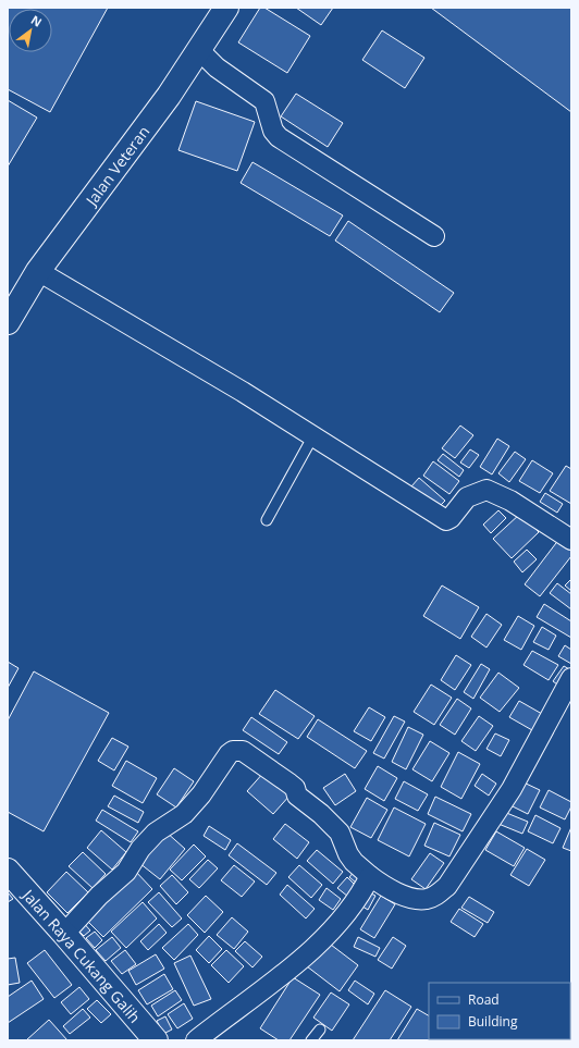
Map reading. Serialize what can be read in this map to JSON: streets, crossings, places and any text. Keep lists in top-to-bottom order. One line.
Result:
{"streets":{"main road":["Jalan Veteran","Jalan Raya Cukang Galih"]},"legend":["Road","Building"],"north":"top right"}
